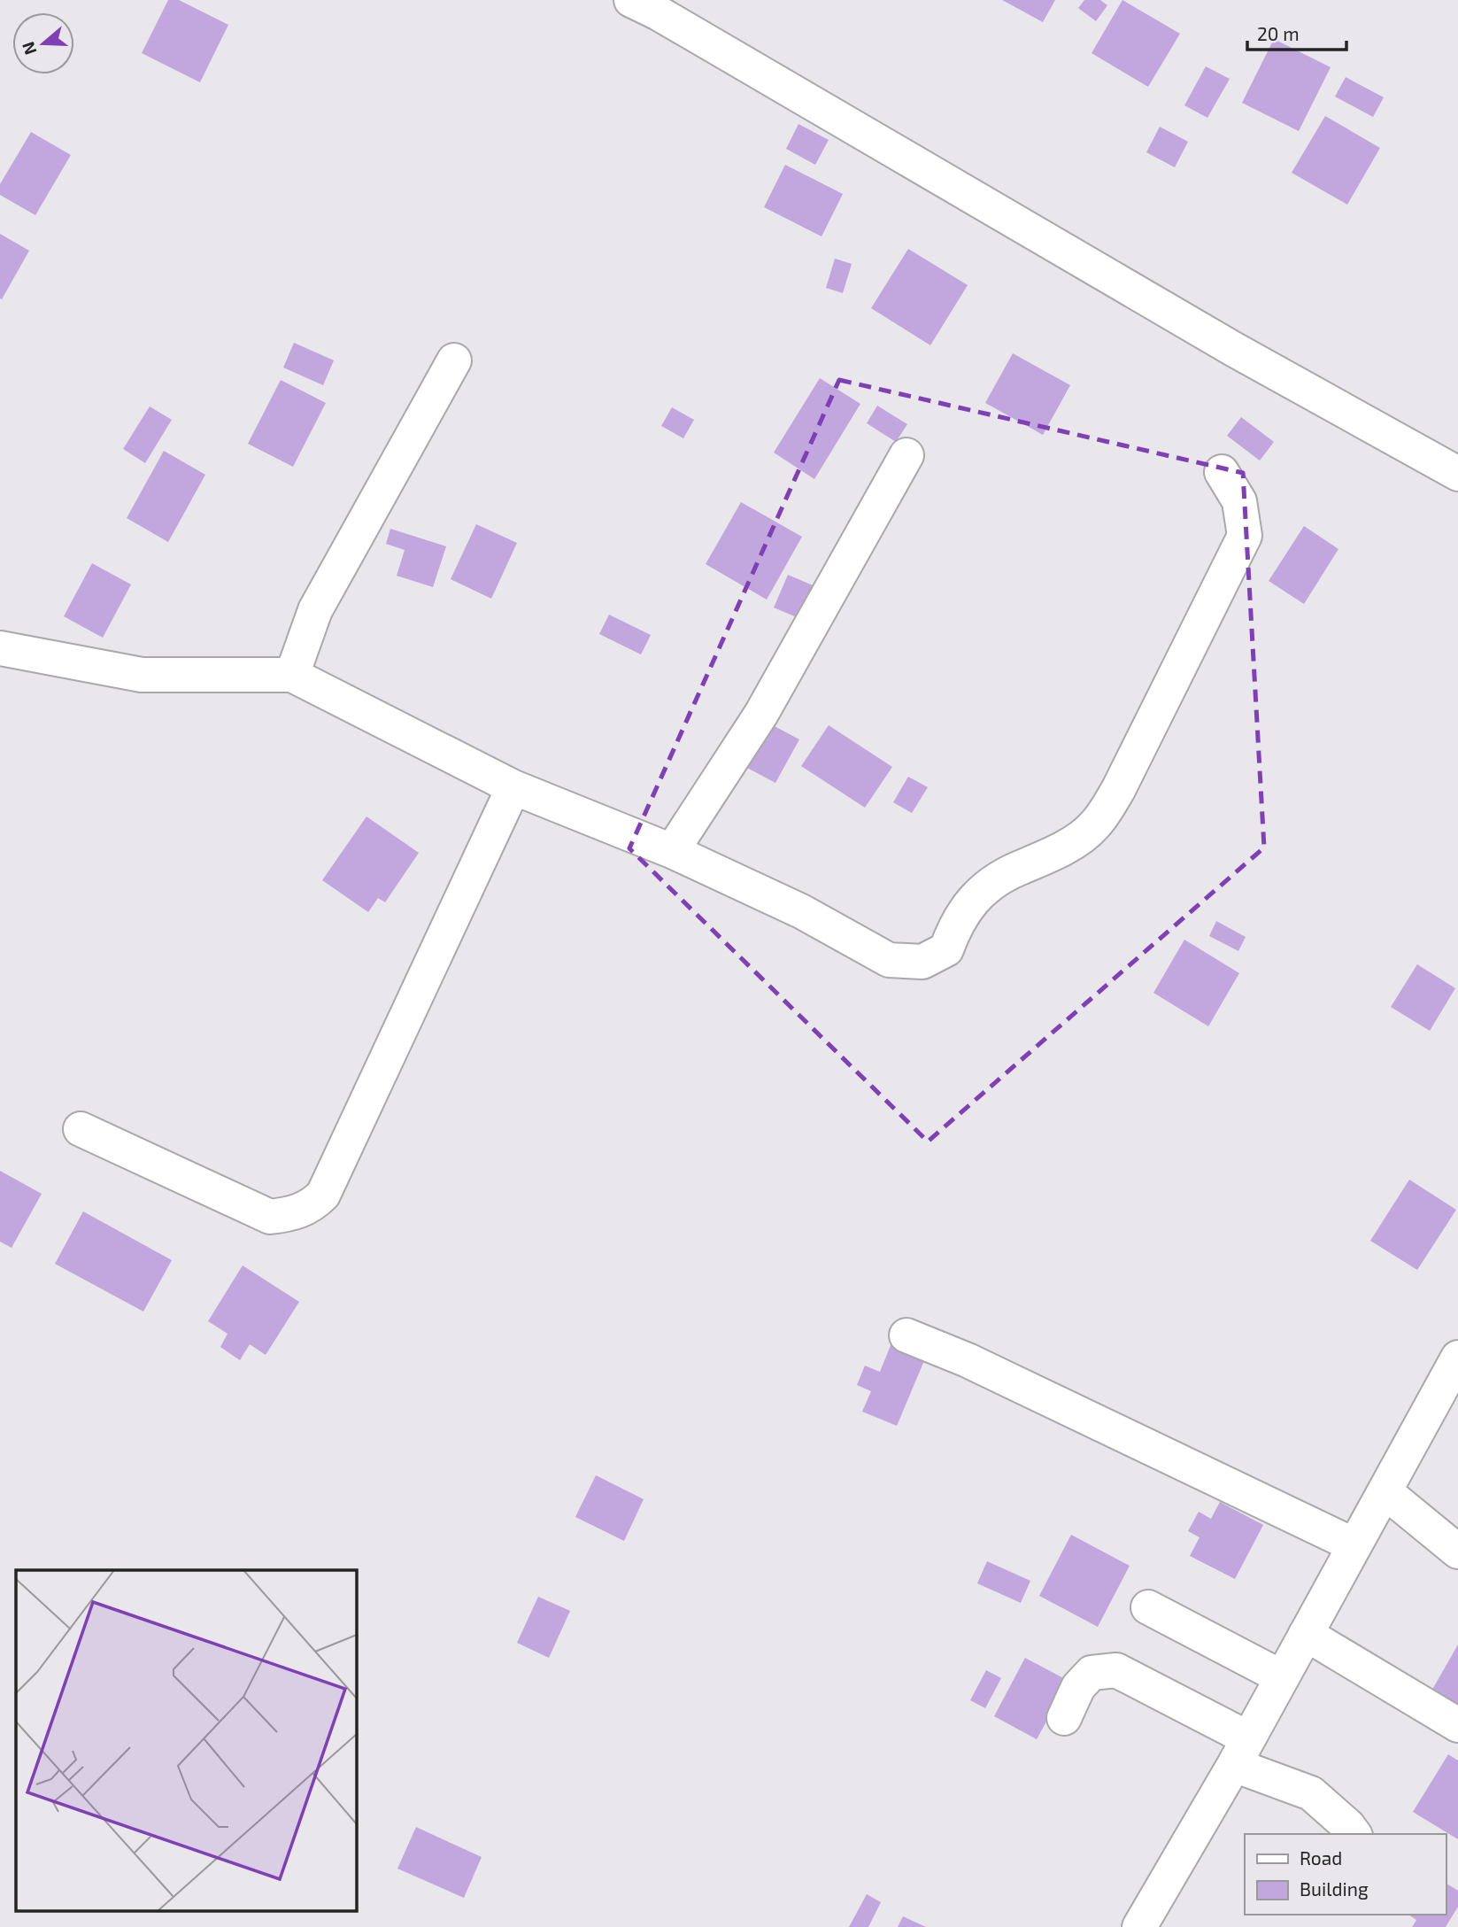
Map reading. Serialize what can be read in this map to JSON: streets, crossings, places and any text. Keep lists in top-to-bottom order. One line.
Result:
{"legend":["Road","Building"],"scale_bar":"20 m","north":"left"}
